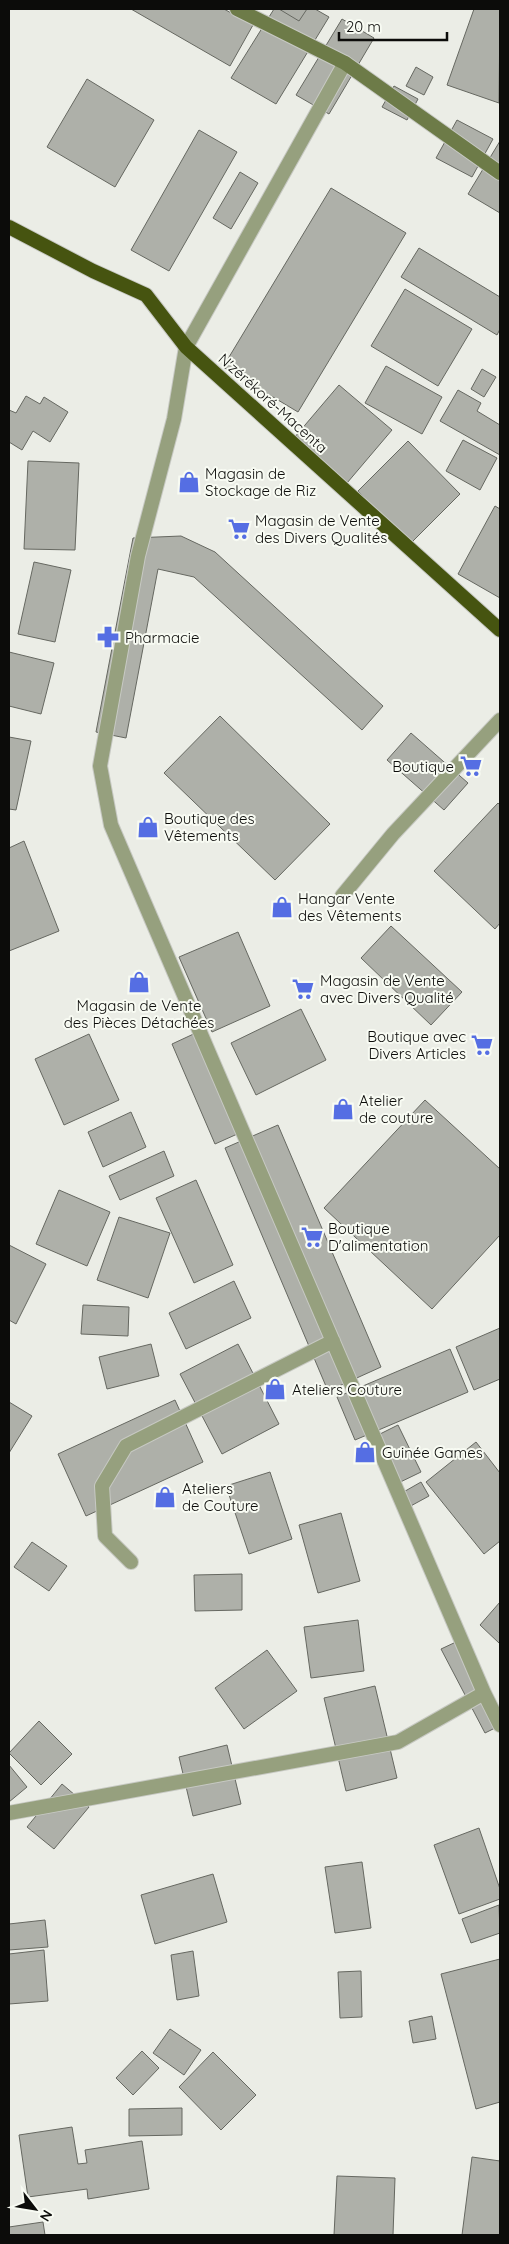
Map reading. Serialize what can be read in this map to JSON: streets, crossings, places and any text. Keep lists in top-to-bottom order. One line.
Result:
{"streets":{"highway":["N'zérékoré-Macenta"]},"places":{"shop":["Magasin de Stockage de Riz","Boutique des Vêtements","Hangar Vente des Vêtements","Magasin de Vente des Pièces Détachées","Atelier de couture","Ateliers Couture","Guinée Games","Ateliers de Couture"],"supermarket":["Magasin de Vente des Divers Qualités","Boutique","Magasin de Vente avec Divers Qualité","Boutique avec Divers Articles","Boutique D'alimentation"],"pharmacy":["Pharmacie"]},"scale_bar":"20 m","north":"bottom right"}
